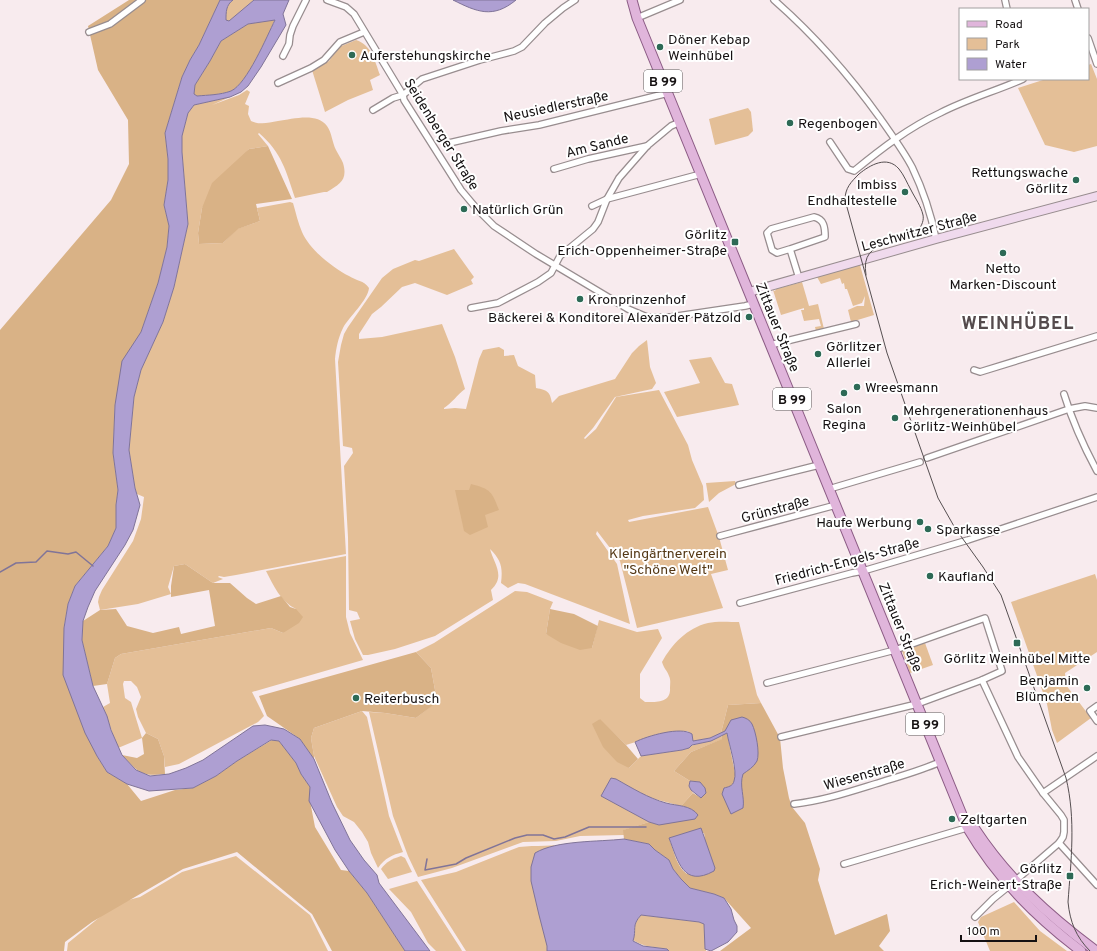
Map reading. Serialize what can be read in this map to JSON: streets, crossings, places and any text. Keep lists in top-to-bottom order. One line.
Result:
{"streets":{"main road":["B 99","Zittauer Straße"],"street":["Neusiedlerstraße","Seidenberger Straße","Am Sande","Leschwitzer Straße","Grünstraße","Friedrich-Engels-Straße","Wiesenstraße"]},"crossings":[["Neusiedlerstraße","Zittauer Straße"],["Seidenberger Straße","Am Sande"],["Seidenberger Straße","Zittauer Straße"],["Am Sande","Zittauer Straße"],["Leschwitzer Straße","Zittauer Straße"],["Zittauer Straße","Grünstraße"],["Zittauer Straße","Friedrich-Engels-Straße"],["Zittauer Straße","Wiesenstraße"]],"districts":["WEINHÜBEL"],"parks":["Kleingärtnerverein \"Schöne Welt\""],"places":{"other":["Döner Kebap Weinhübel","Auferstehungskirche","Regenbogen","Rettungswache Görlitz","Imbiss Endhaltestelle","Natürlich Grün","Netto Marken-Discount","Kronprinzenhof","Bäckerei & Konditorei Alexander Pätzold","Görlitzer Allerlei","Wreesmann","Salon Regina","Mehrgenerationenhaus Görlitz-Weinhübel","Haufe Werbung","Sparkasse","Kaufland","Benjamin Blümchen","Reiterbusch","Zeltgarten"],"transit":["Görlitz Erich-Oppenheimer-Straße","Görlitz Weinhübel Mitte","Görlitz Erich-Weinert-Straße"]},"legend":["Road","Park","Water"],"scale_bar":"100 m"}
